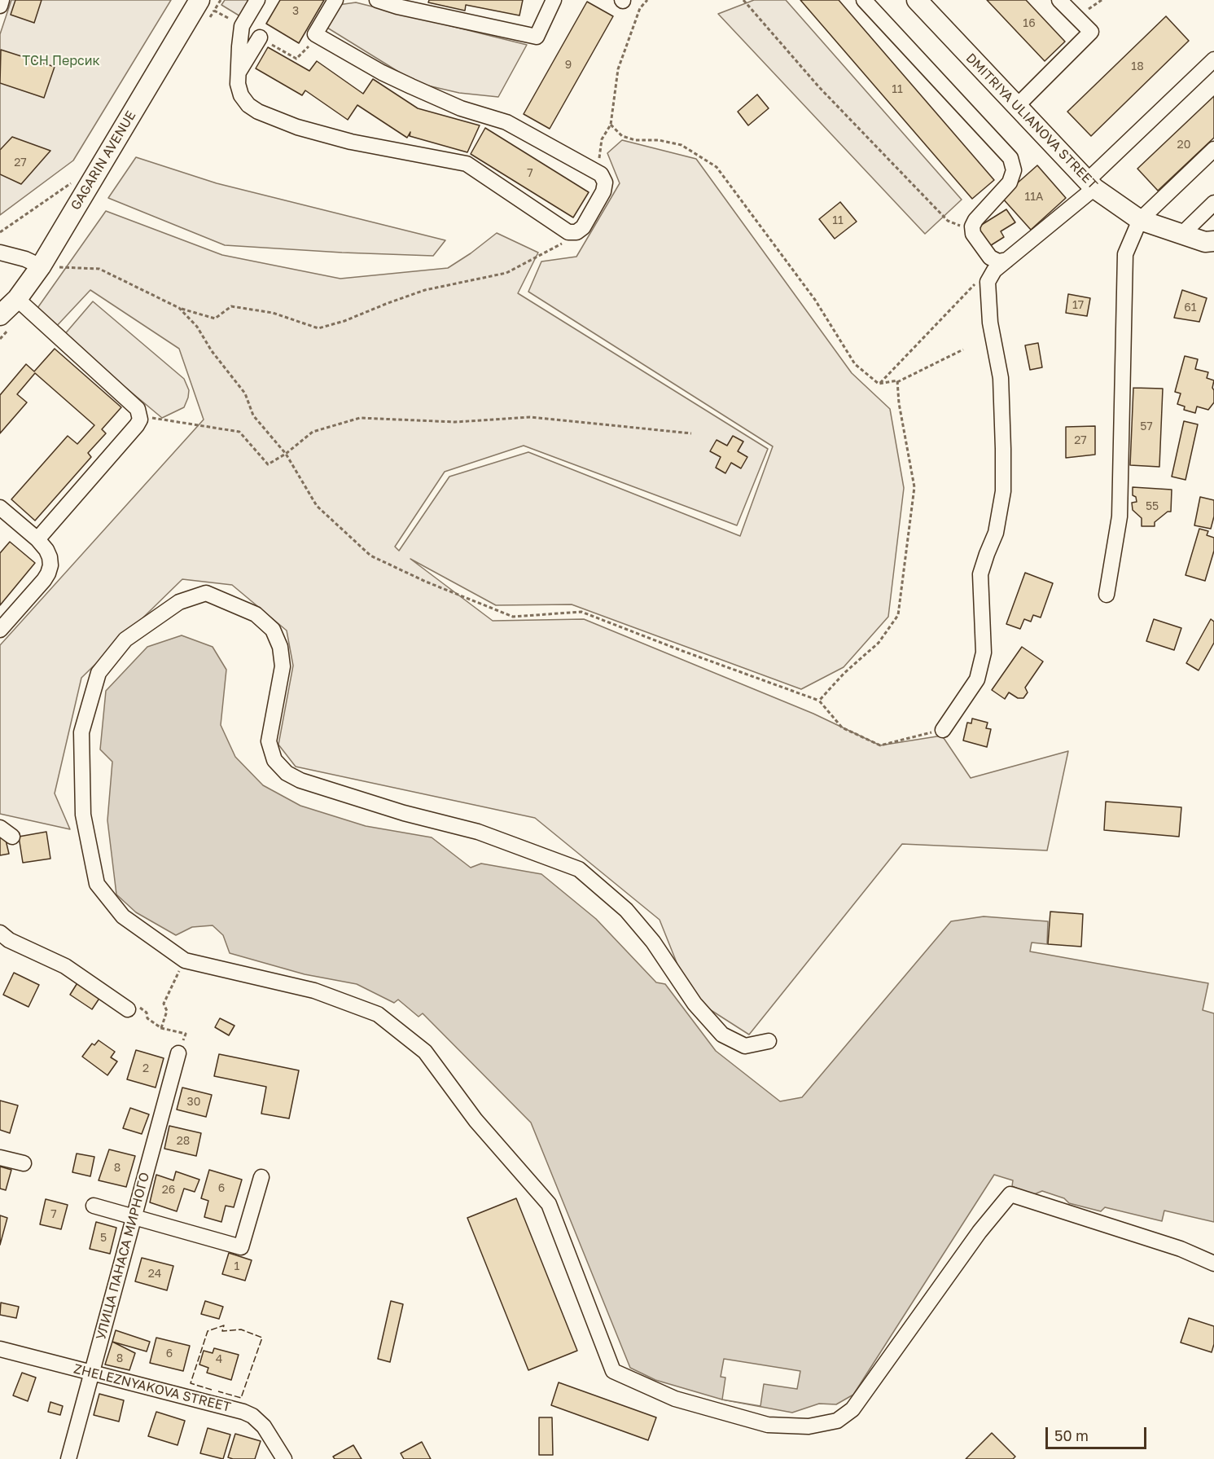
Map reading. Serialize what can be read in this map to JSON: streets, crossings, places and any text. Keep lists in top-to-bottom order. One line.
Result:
{"streets":{"main road":["DMITRIYA ULIANOVA STREET","GAGARIN AVENUE"],"street":["УЛИЦА ПАНАСА МИРНОГО","ZHELEZNYAKOVA STREET"]},"crossings":[["УЛИЦА ПАНАСА МИРНОГО","ZHELEZNYAKOVA STREET"]],"parks":["ТСН Персик"],"house_numbers":["3","16","9","18","11","20","27","7","11А","11","17","61","57","27","55","2","30","28","8","6","26","7","5","1","24","6","8","4"],"scale_bar":"50 m"}
